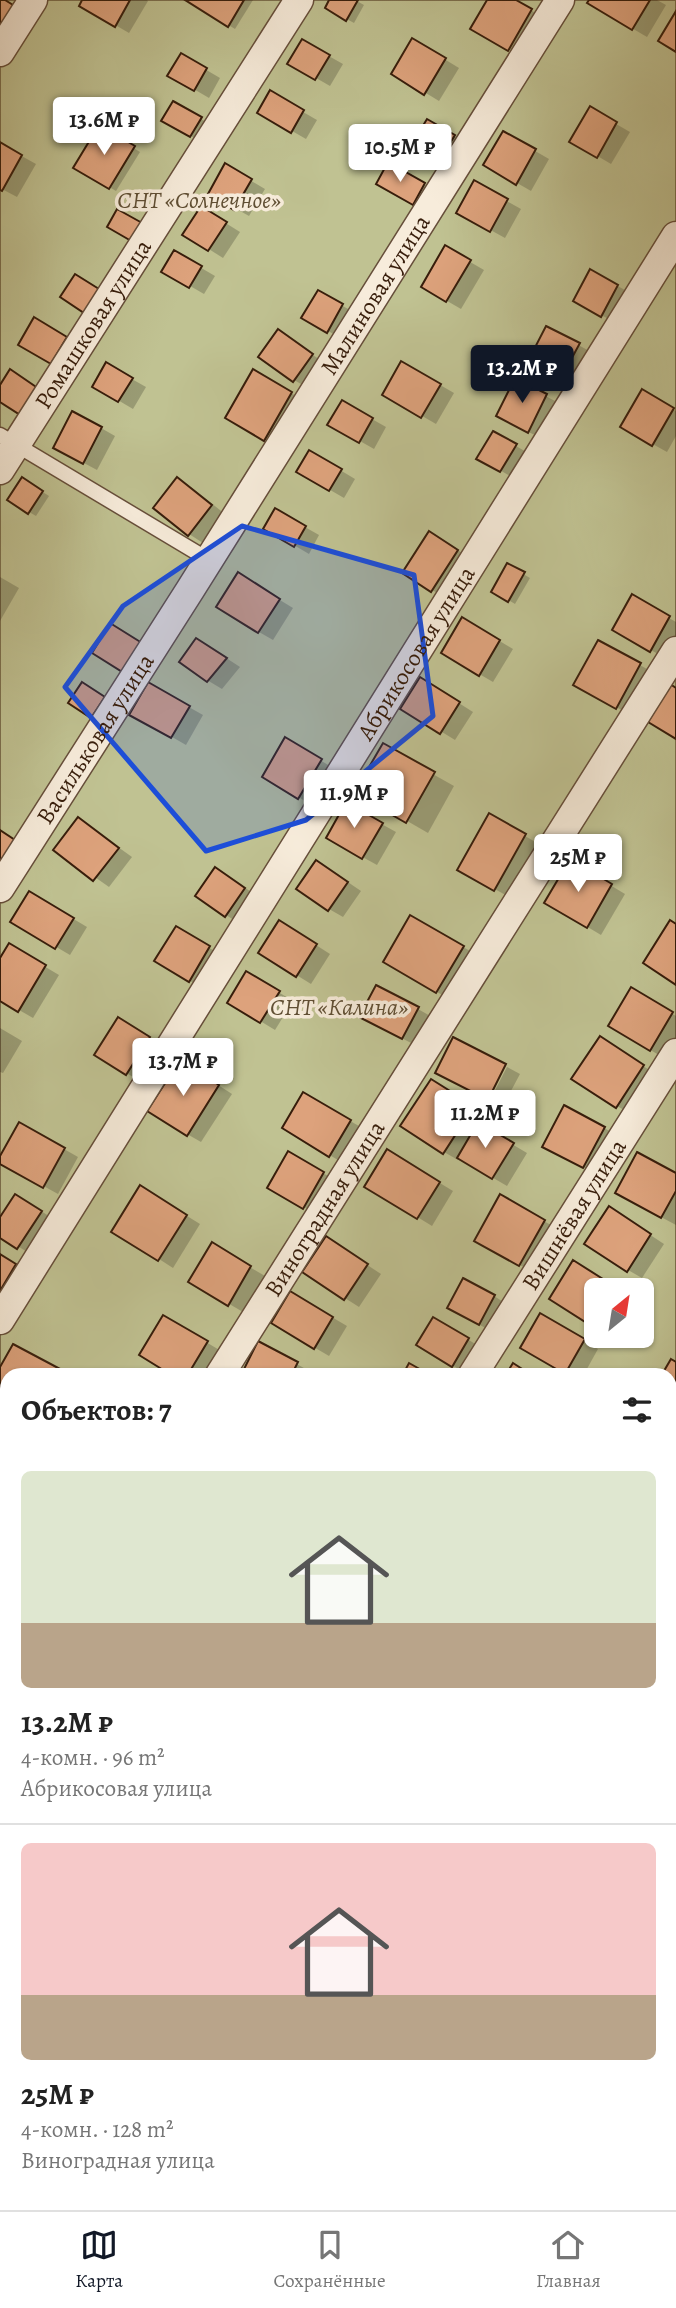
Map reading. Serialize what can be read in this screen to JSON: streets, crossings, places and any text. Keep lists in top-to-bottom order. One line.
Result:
{"streets":{"street":["Малиновая улица","Ромашковая улица","Абрикосовая улица","Васильковая улица","Виноградная улица","Вишнёвая улица"]},"crossings":[["Малиновая улица","Васильковая улица"]],"parks":["СНТ «Солнечное»","СНТ «Калина»"],"north":"top right","page":{"price":["13.6M ₽","10.5M ₽","13.2M ₽","11.9M ₽","25M ₽","13.7M ₽","11.2M ₽"],"heading":"Объектов: 7","list":[{"name":"13.2M ₽","note":"4-комн. · 96 m² · Абрикосовая улица"},{"name":"25M ₽","note":"4-комн. · 128 m² · Виноградная улица"}],"tabs":["Карта","Сохранённые","Главная"]}}
